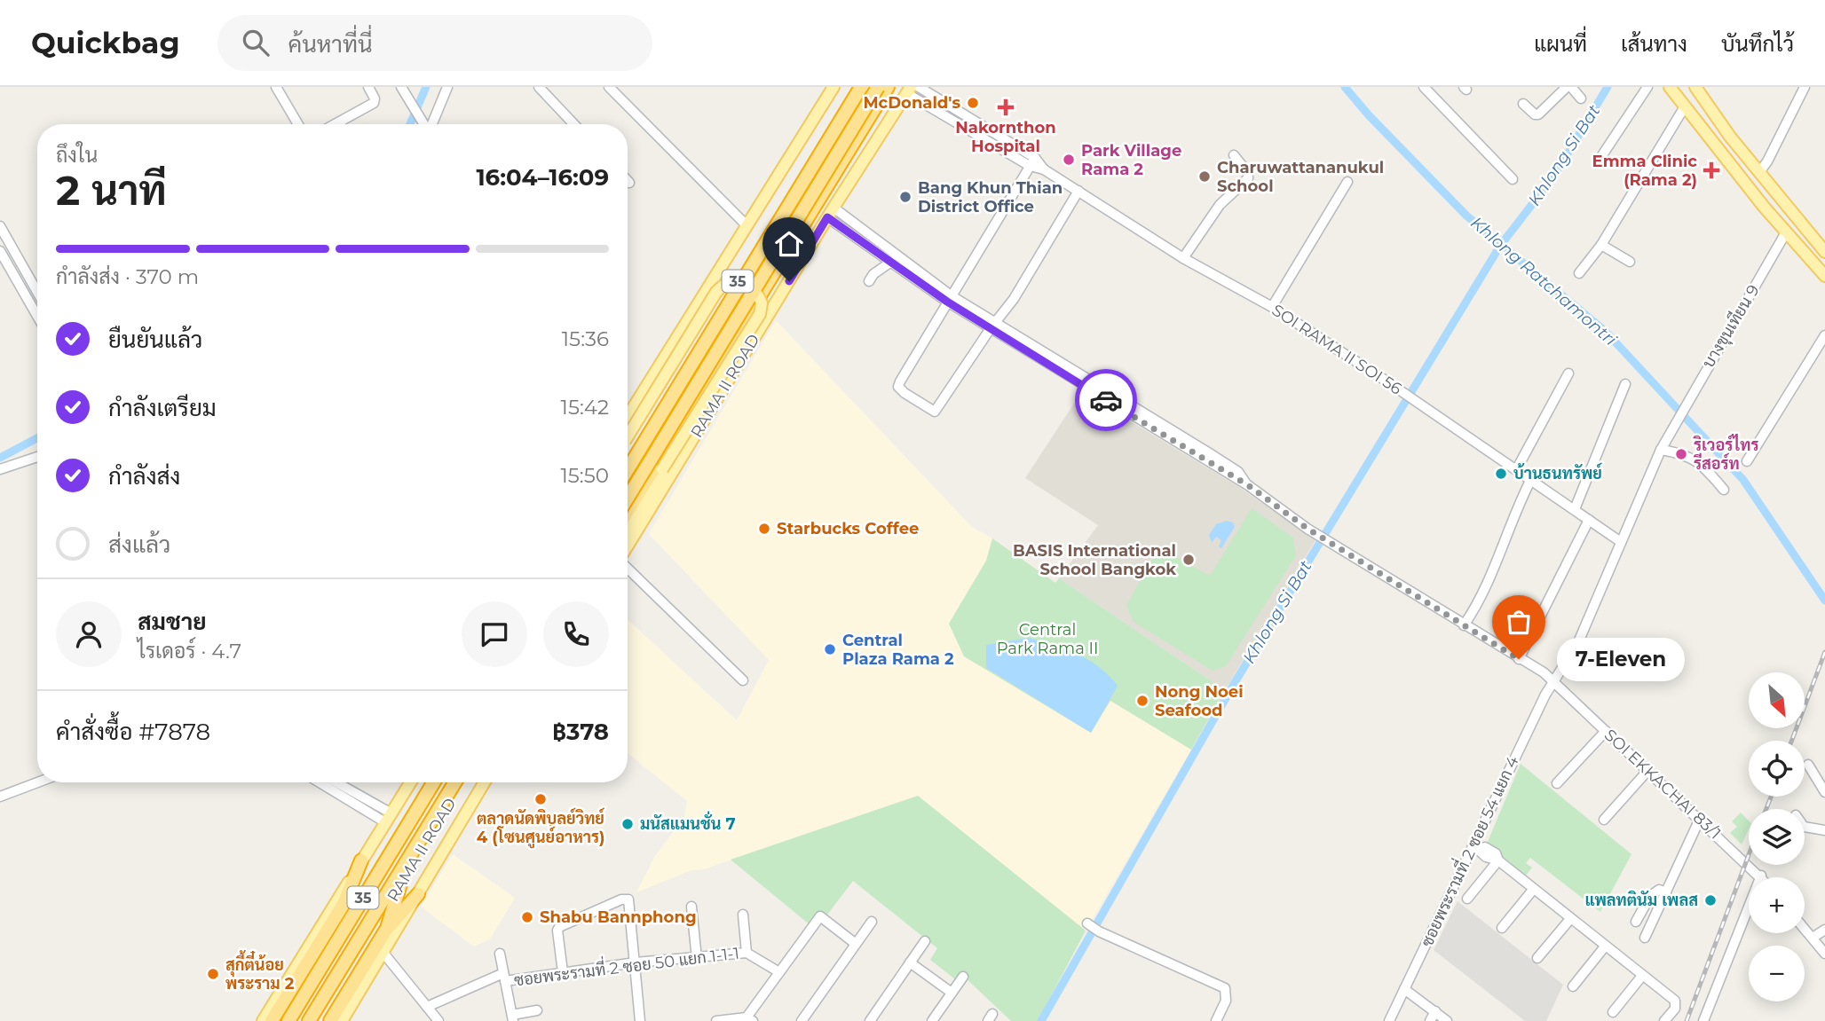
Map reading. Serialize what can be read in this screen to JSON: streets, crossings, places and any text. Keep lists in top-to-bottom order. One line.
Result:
{"streets":{"highway":["35","RAMA II ROAD"],"street":["บางขุนเทียน 9","SOI RAMA II SOI 56","SOI EKKACHAI 83/1","ซอยพระรามที่ 2 ซอย 54 แยก 4","ซอยพระรามที่ 2 ซอย 50 แยก 1-1-1"]},"crossings":[["บางขุนเทียน 9","SOI RAMA II SOI 56"],["บางขุนเทียน 9","ซอยพระรามที่ 2 ซอย 54 แยก 4"],["SOI RAMA II SOI 56","RAMA II ROAD"],["SOI RAMA II SOI 56","ซอยพระรามที่ 2 ซอย 54 แยก 4"],["SOI EKKACHAI 83/1","ซอยพระรามที่ 2 ซอย 54 แยก 4"]],"water":["Khlong Si Bat","Khlong Ratchamontri"],"parks":["Central Park Rama II"],"places":{"other":["McDonald's","Park Village Rama 2","Charuwattananukul School","Bang Khun Thian District Office","ริเวอร์ไทร รีสอร์ท","บ้านธนทรัพย์","Starbucks Coffee","BASIS International School Bangkok","Central Plaza Rama 2","7-Eleven","Nong Noei Seafood","ตลาดนัดพิบูลย์วิทย์ 4 (โซนศูนย์อาหาร)","มนัสแมนชั่น 7","แพลทตินัม เพลส","Shabu Bannphong","สุกี้ตี๋น้อย พระราม 2"],"health":["Nakornthon Hospital","Emma Clinic (Rama 2)"]},"north":"bottom right","page":{"header":"Quickbag","search":"ค้นหาที่นี่","nav":["แผนที่","เส้นทาง","บันทึกไว้"],"heading":["2 นาที","ถึงใน","16:04–16:09"],"panel":["สมชาย","ไรเดอร์ · 4.7","คำสั่งซื้อ #7878","฿378"],"bar":"กำลังส่ง · 370 m","list":[["ยืนยันแล้ว","15:36"],["กำลังเตรียม","15:42"],["กำลังส่ง","15:50"],"ส่งแล้ว"],"bubble":"7-Eleven","map_buttons":["+","−"]}}
